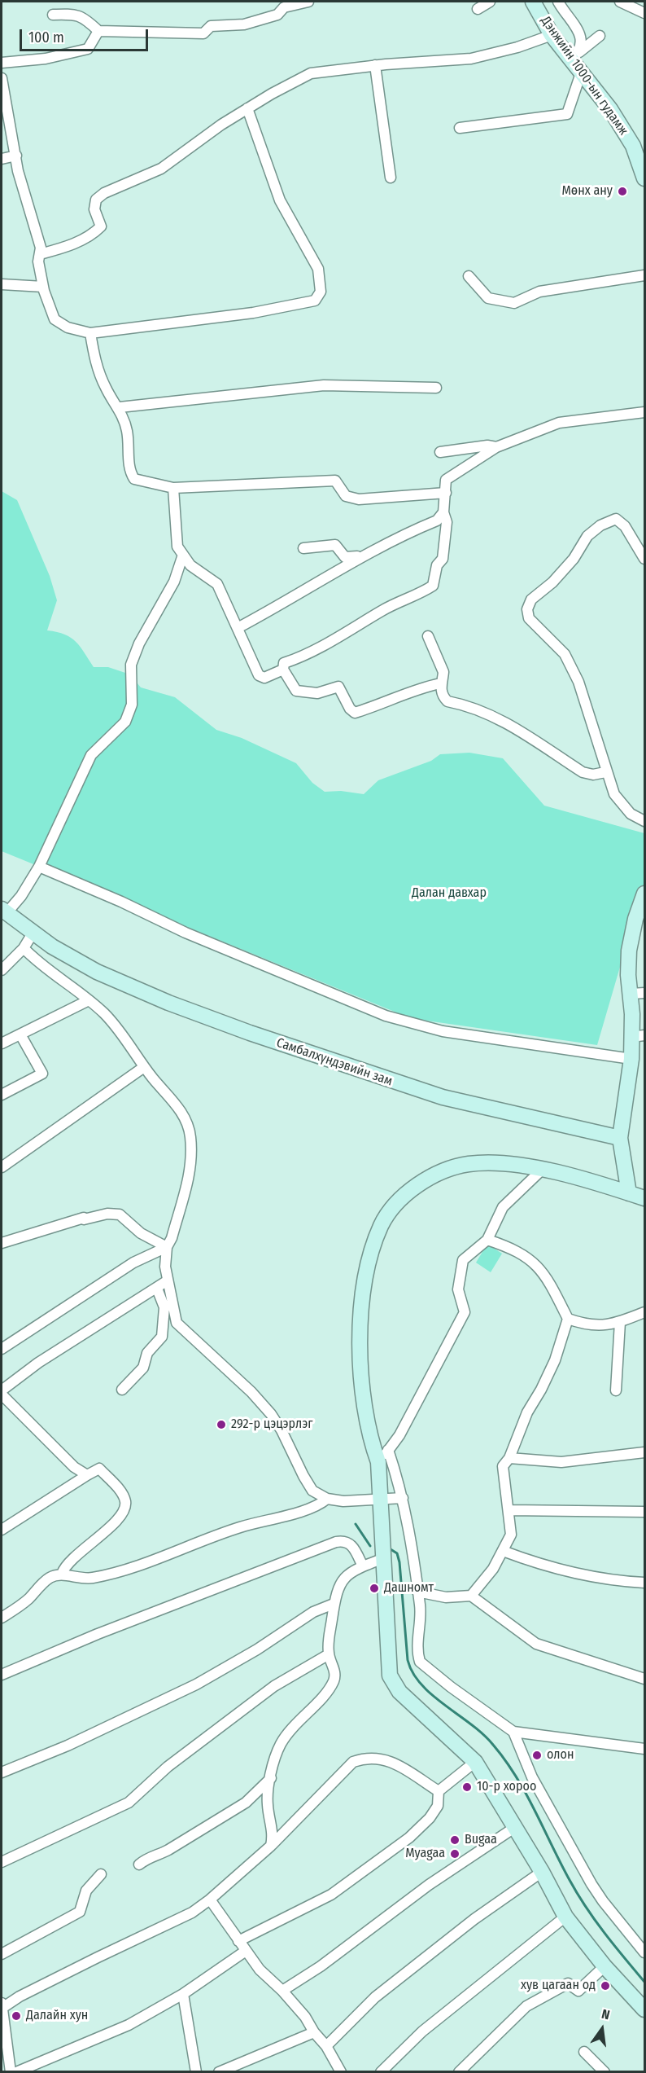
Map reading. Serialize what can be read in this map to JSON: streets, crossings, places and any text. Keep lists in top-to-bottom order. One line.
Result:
{"streets":{"street":["Дэнжийн 1000-ын гудамж","Самбалхүндэвийн зам"]},"parks":["Далан давхар"],"places":["Мөнх ану","292-р цэцэрлэг","Дашномт","олон","10-р хороо","Bugaa","Myagaa","хув цагаан од","Далайн хун"],"scale_bar":"100 m","north":"top"}
